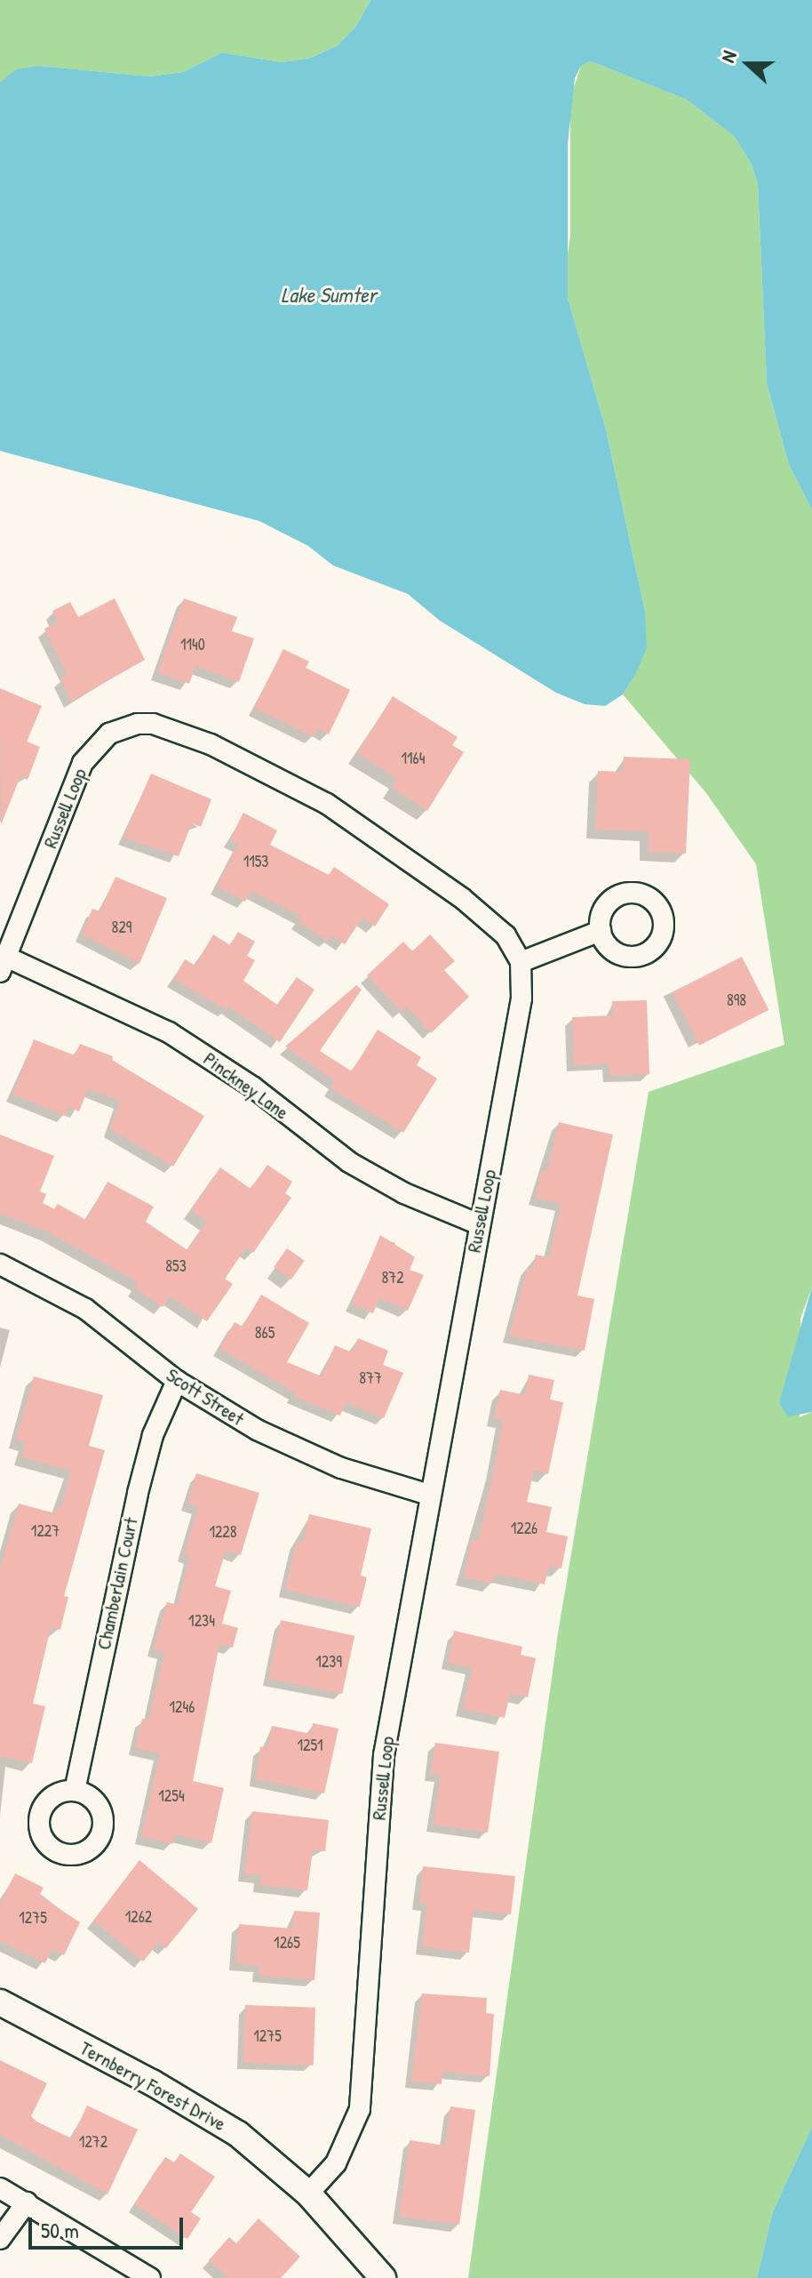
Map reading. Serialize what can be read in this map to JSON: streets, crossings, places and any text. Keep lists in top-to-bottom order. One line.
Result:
{"streets":{"street":["Russell Loop","Pinckney Lane","Scott Street","Chamberlain Court","Ternberry Forest Drive"]},"crossings":[["Russell Loop","Pinckney Lane"],["Russell Loop","Scott Street"],["Russell Loop","Ternberry Forest Drive"],["Scott Street","Chamberlain Court"]],"water":["Lake Sumter"],"house_numbers":["1140","1164","1153","829","898","853","872","865","877","1226","1227","1228","1234","1239","1246","1251","1254","1262","1275","1265","1275","1272"],"scale_bar":"50 m","north":"left"}
